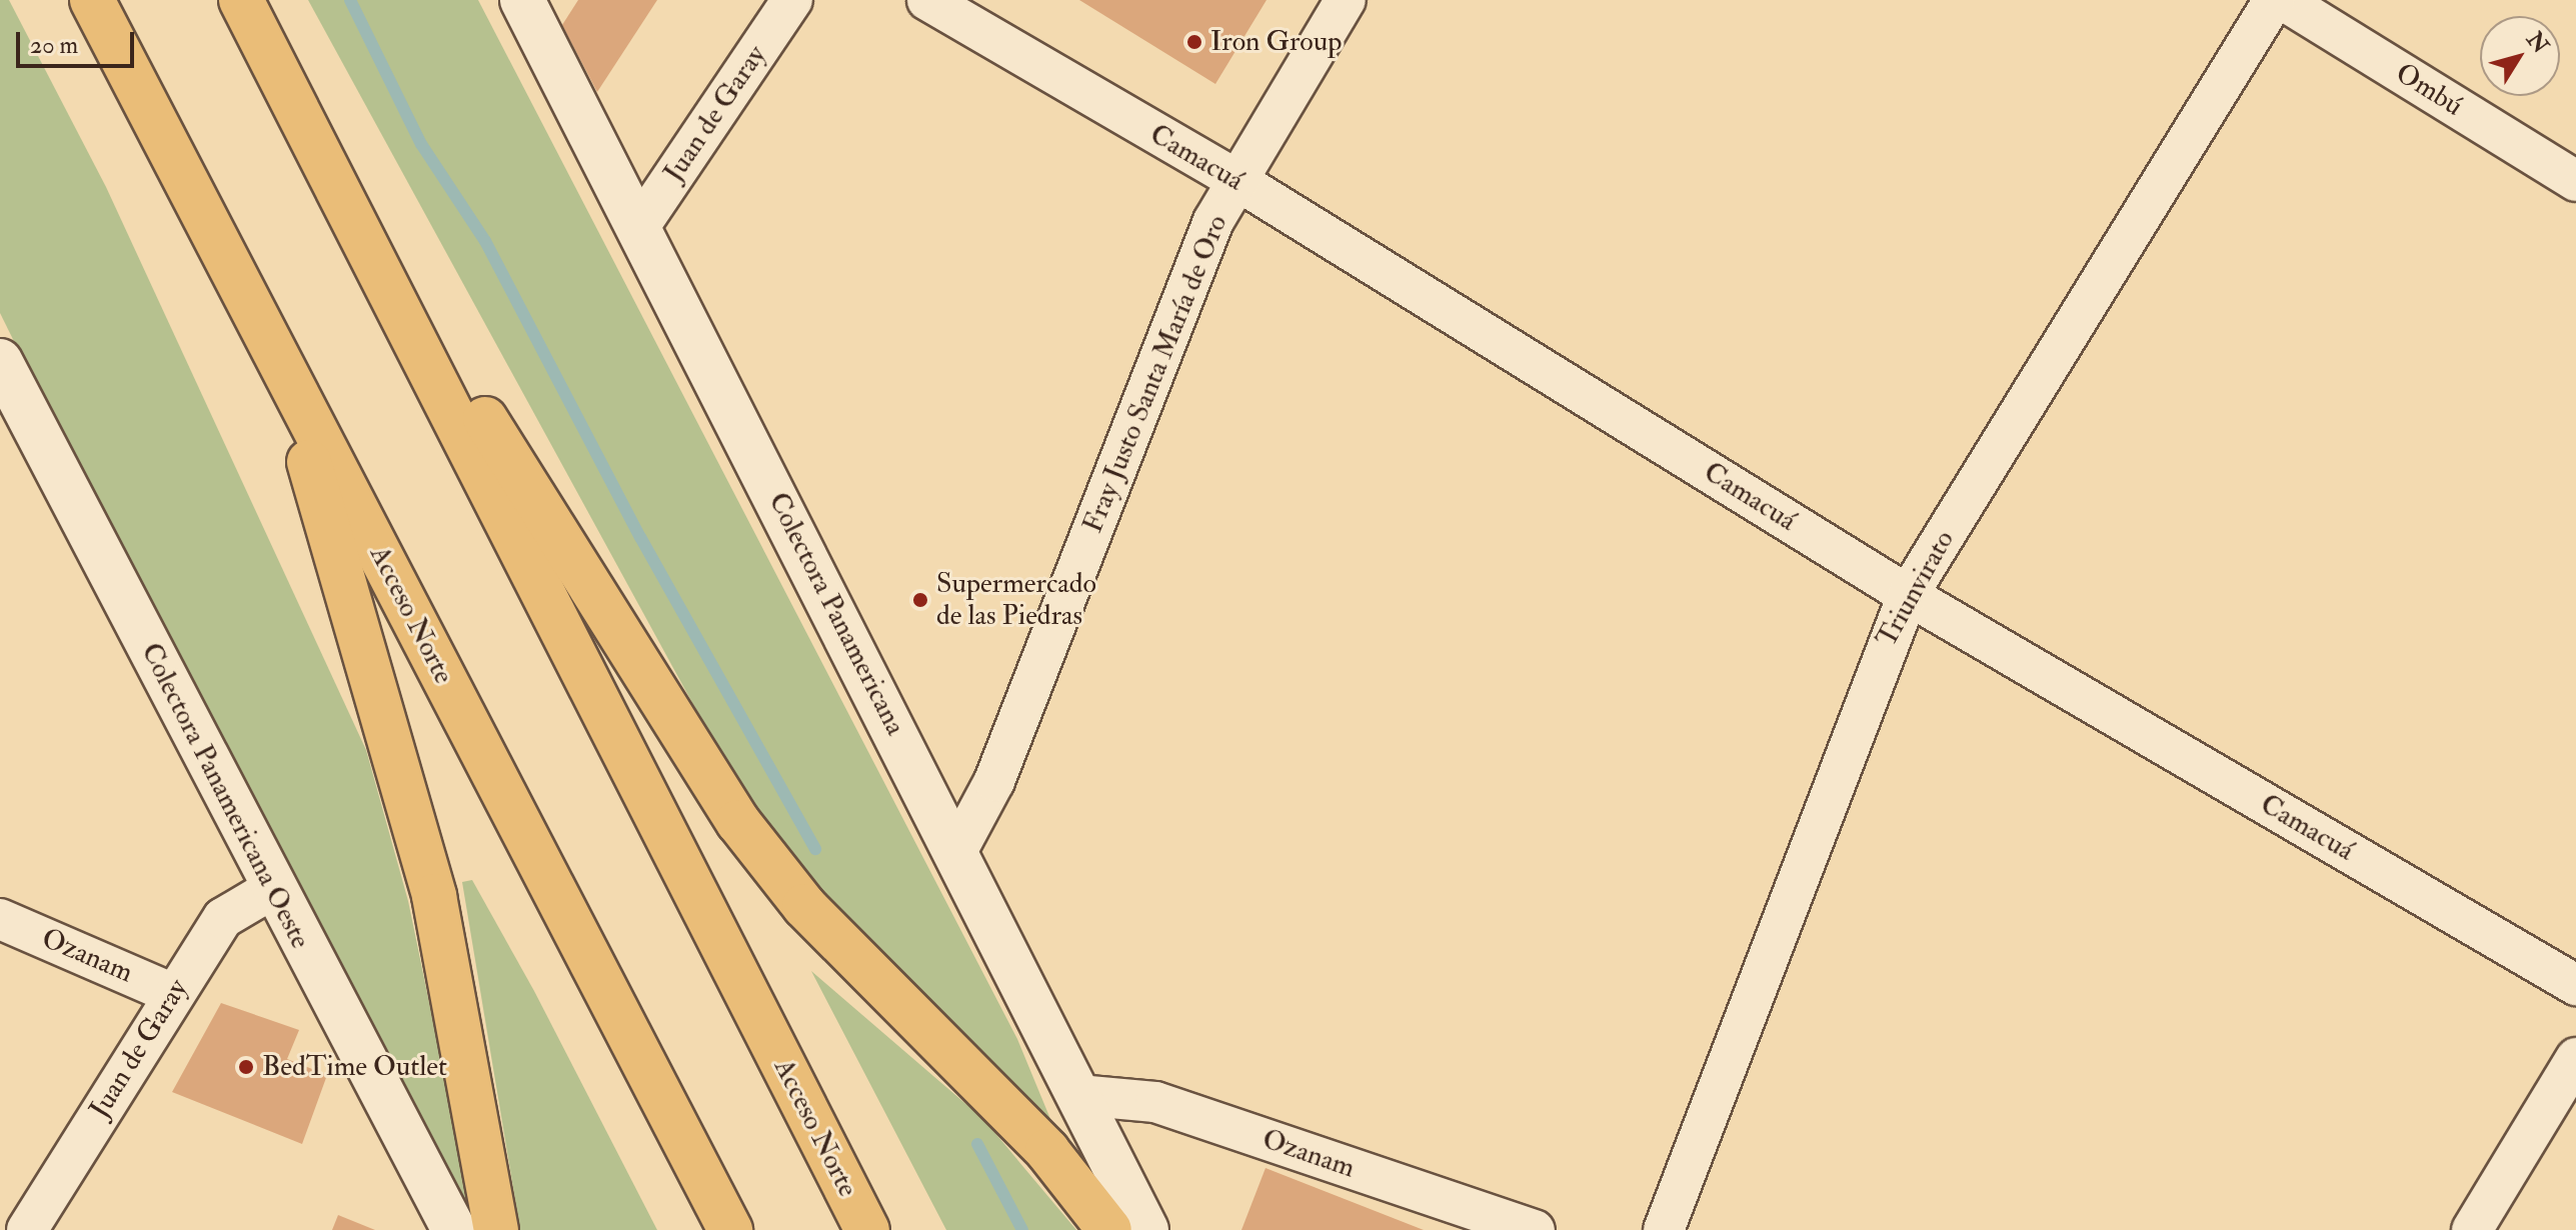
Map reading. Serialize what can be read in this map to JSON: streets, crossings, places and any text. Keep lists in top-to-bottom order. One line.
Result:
{"streets":{"highway":["Acceso Norte"],"street":["Ombú","Juan de Garay","Camacuá","Fray Justo Santa María de Oro","Triunvirato","Colectora Panamericana","Colectora Panamericana Oeste","Ozanam"]},"crossings":[["Juan de Garay","Colectora Panamericana"],["Juan de Garay","Colectora Panamericana Oeste"],["Juan de Garay","Ozanam"],["Camacuá","Fray Justo Santa María de Oro"],["Camacuá","Triunvirato"],["Fray Justo Santa María de Oro","Colectora Panamericana"],["Colectora Panamericana","Ozanam"]],"places":["Iron Group","Supermercado de las Piedras","BedTime Outlet"],"scale_bar":"20 m","north":"top right"}
